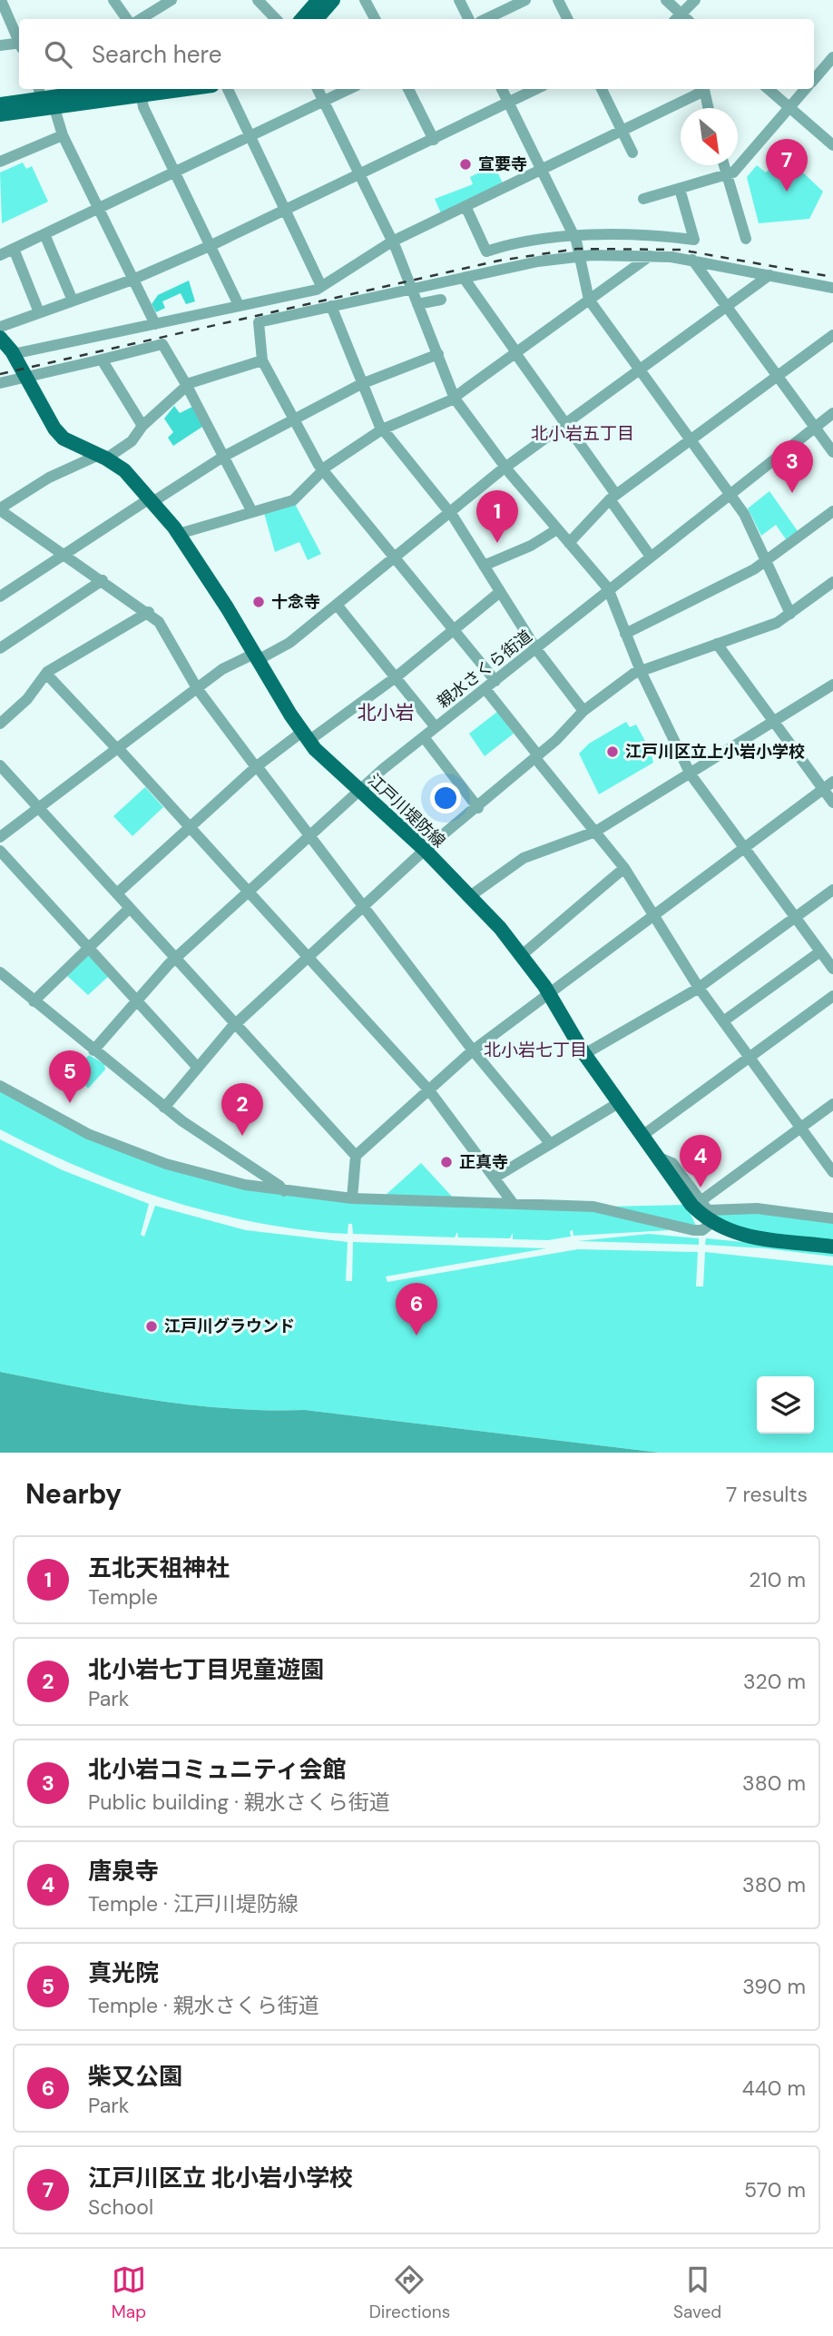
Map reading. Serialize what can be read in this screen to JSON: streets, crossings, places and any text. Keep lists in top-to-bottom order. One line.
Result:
{"streets":{"main road":["江戸川堤防線"],"street":["親水さくら街道"]},"crossings":[["親水さくら街道","江戸川堤防線"]],"districts":["北小岩五丁目","北小岩","北小岩七丁目"],"places":["宣要寺","十念寺","江戸川区立上小岩小学校","正真寺","江戸川グラウンド"],"north":"bottom right","page":{"search":"Search here","pins":["7","3","1","5","2","4","6"],"heading":["Nearby","7 results"],"list":[{"mark":"1","name":"五北天祖神社","note":"Temple","value":"210 m"},{"mark":"2","name":"北小岩七丁目児童遊園","note":"Park","value":"320 m"},{"mark":"3","name":"北小岩コミュニティ会館","note":"Public building · 親水さくら街道","value":"380 m"},{"mark":"4","name":"唐泉寺","note":"Temple · 江戸川堤防線","value":"380 m"},{"mark":"5","name":"真光院","note":"Temple · 親水さくら街道","value":"390 m"},{"mark":"6","name":"柴又公園","note":"Park","value":"440 m"},{"mark":"7","name":"江戸川区立 北小岩小学校","note":"School","value":"570 m"}],"nav":["Map","Directions","Saved"]}}
